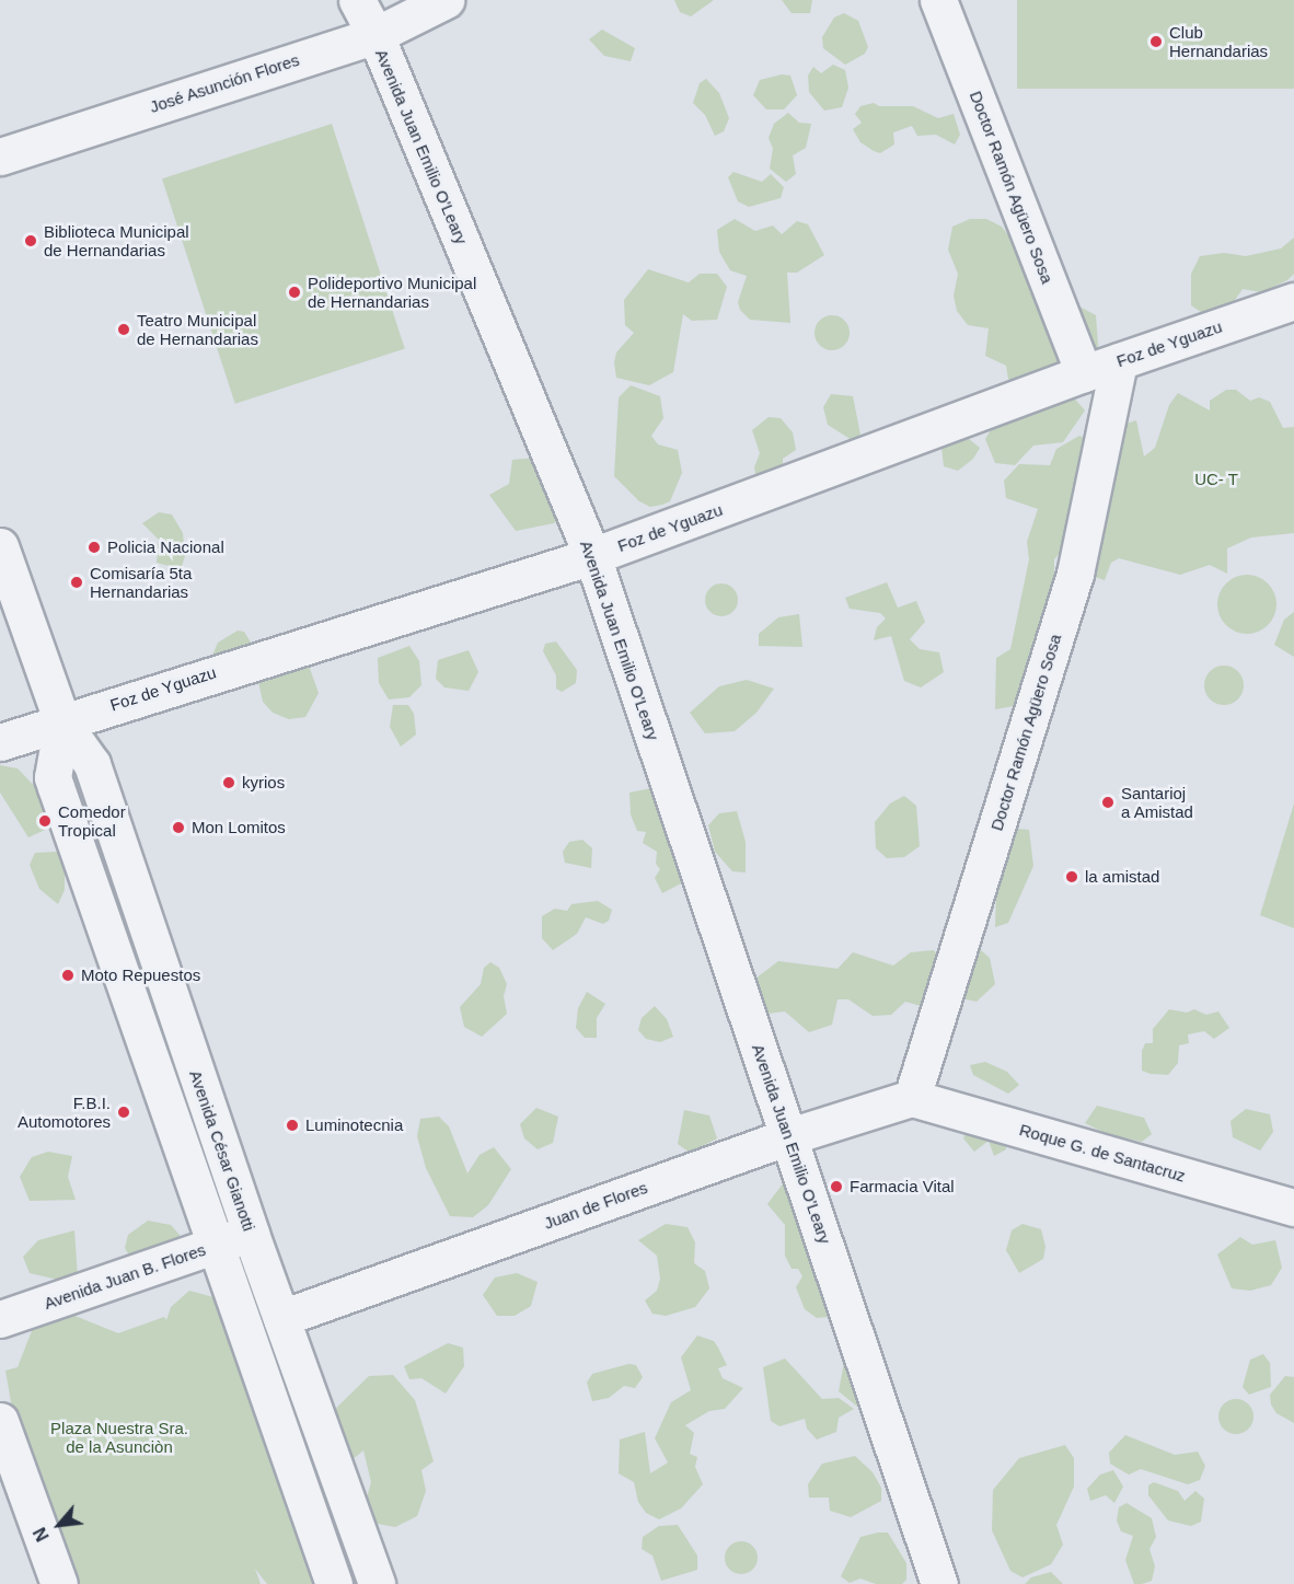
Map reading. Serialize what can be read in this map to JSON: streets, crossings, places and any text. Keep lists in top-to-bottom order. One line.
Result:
{"streets":{"street":["José Asunción Flores","Avenida Juan Emilio O'Leary","Doctor Ramón Agüero Sosa","Foz de Yguazu","Avenida César Gianotti","Roque G. de Santacruz","Juan de Flores","Avenida Juan B. Flores"]},"crossings":[["José Asunción Flores","Avenida Juan Emilio O'Leary"],["Avenida Juan Emilio O'Leary","Foz de Yguazu"],["Avenida Juan Emilio O'Leary","Juan de Flores"],["Doctor Ramón Agüero Sosa","Foz de Yguazu"],["Doctor Ramón Agüero Sosa","Roque G. de Santacruz"],["Doctor Ramón Agüero Sosa","Juan de Flores"],["Foz de Yguazu","Avenida César Gianotti"],["Avenida César Gianotti","Juan de Flores"],["Avenida César Gianotti","Avenida Juan B. Flores"],["Roque G. de Santacruz","Juan de Flores"]],"parks":["UC- T","Plaza Nuestra Sra. de la Asunciòn"],"places":["Club Hernandarias","Biblioteca Municipal de Hernandarias","Polideportivo Municipal de Hernandarias","Teatro Municipal de Hernandarias","Policia Nacional","Comisaría 5ta Hernandarias","kyrios","Santarioj a Amistad","Comedor Tropical","Mon Lomitos","la amistad","Moto Repuestos","F.B.I. Automotores","Luminotecnia","Farmacia Vital"],"north":"bottom left"}
